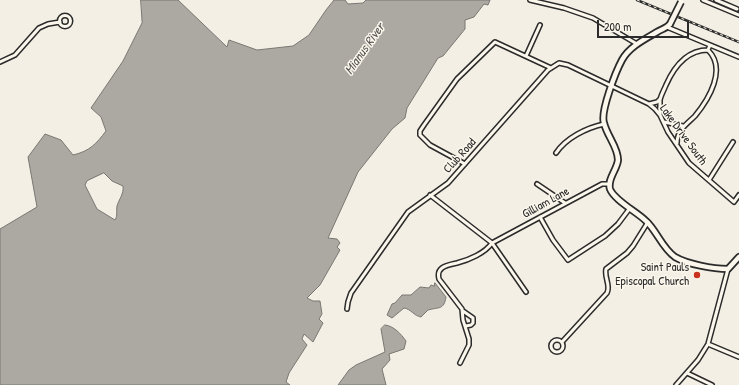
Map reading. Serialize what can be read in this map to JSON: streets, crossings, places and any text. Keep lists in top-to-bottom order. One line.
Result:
{"streets":{"street":["Lake Drive South","Club Road","Gilliam Lane"]},"water":["Mianus River"],"places":["Saint Pauls Episcopal Church"],"scale_bar":"200 m"}
